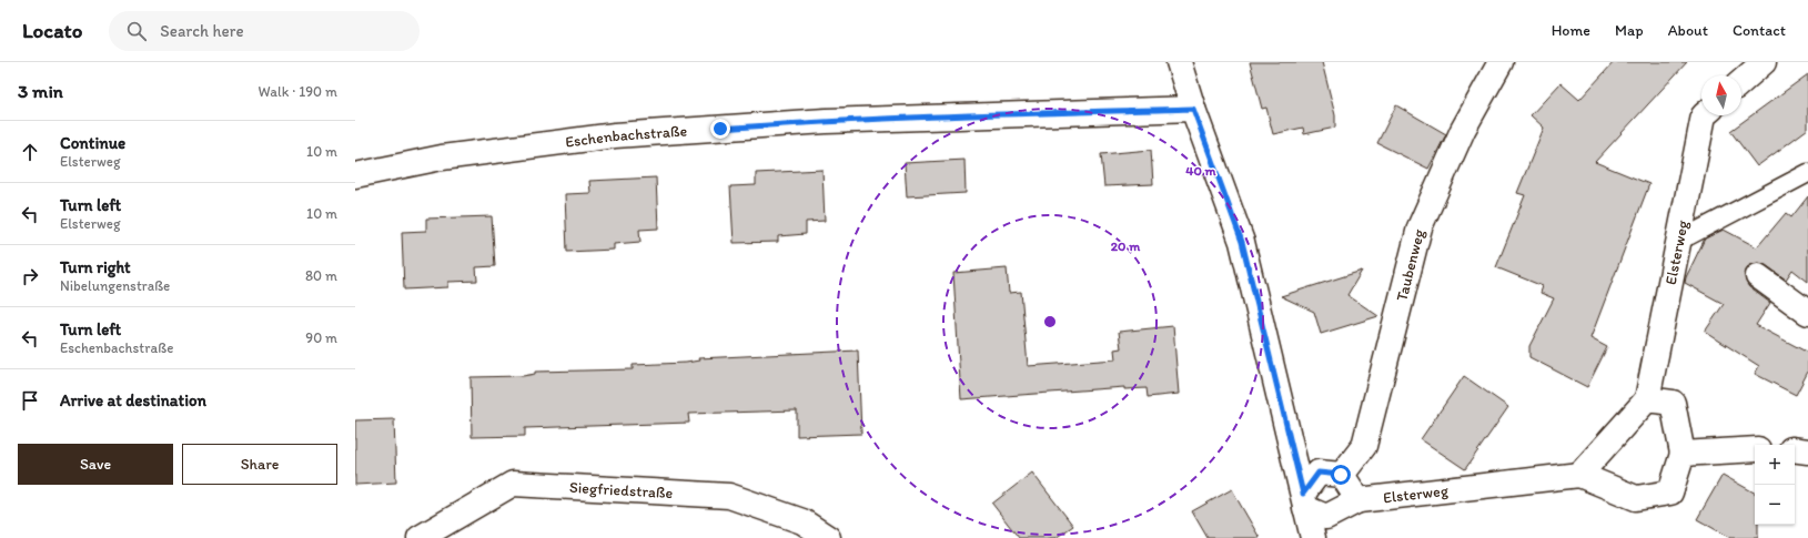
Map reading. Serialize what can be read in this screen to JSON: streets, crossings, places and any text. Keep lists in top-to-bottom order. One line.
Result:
{"streets":{"street":["Eschenbachstraße","Elsterweg","Taubenweg","Siegfriedstraße"]},"north":"top","page":{"header":"Locato","search":"Search here","nav":["Home","Map","About","Contact"],"heading":["3 min","Walk · 190 m"],"list":[["Continue","Elsterweg","10 m"],["Turn left","Elsterweg","10 m"],["Turn right","Nibelungenstraße","80 m"],["Turn left","Eschenbachstraße","90 m"],"Arrive at destination"],"buttons":["Save","Share"],"map_buttons":["+","−"]},"rings":["40 m","20 m"]}
